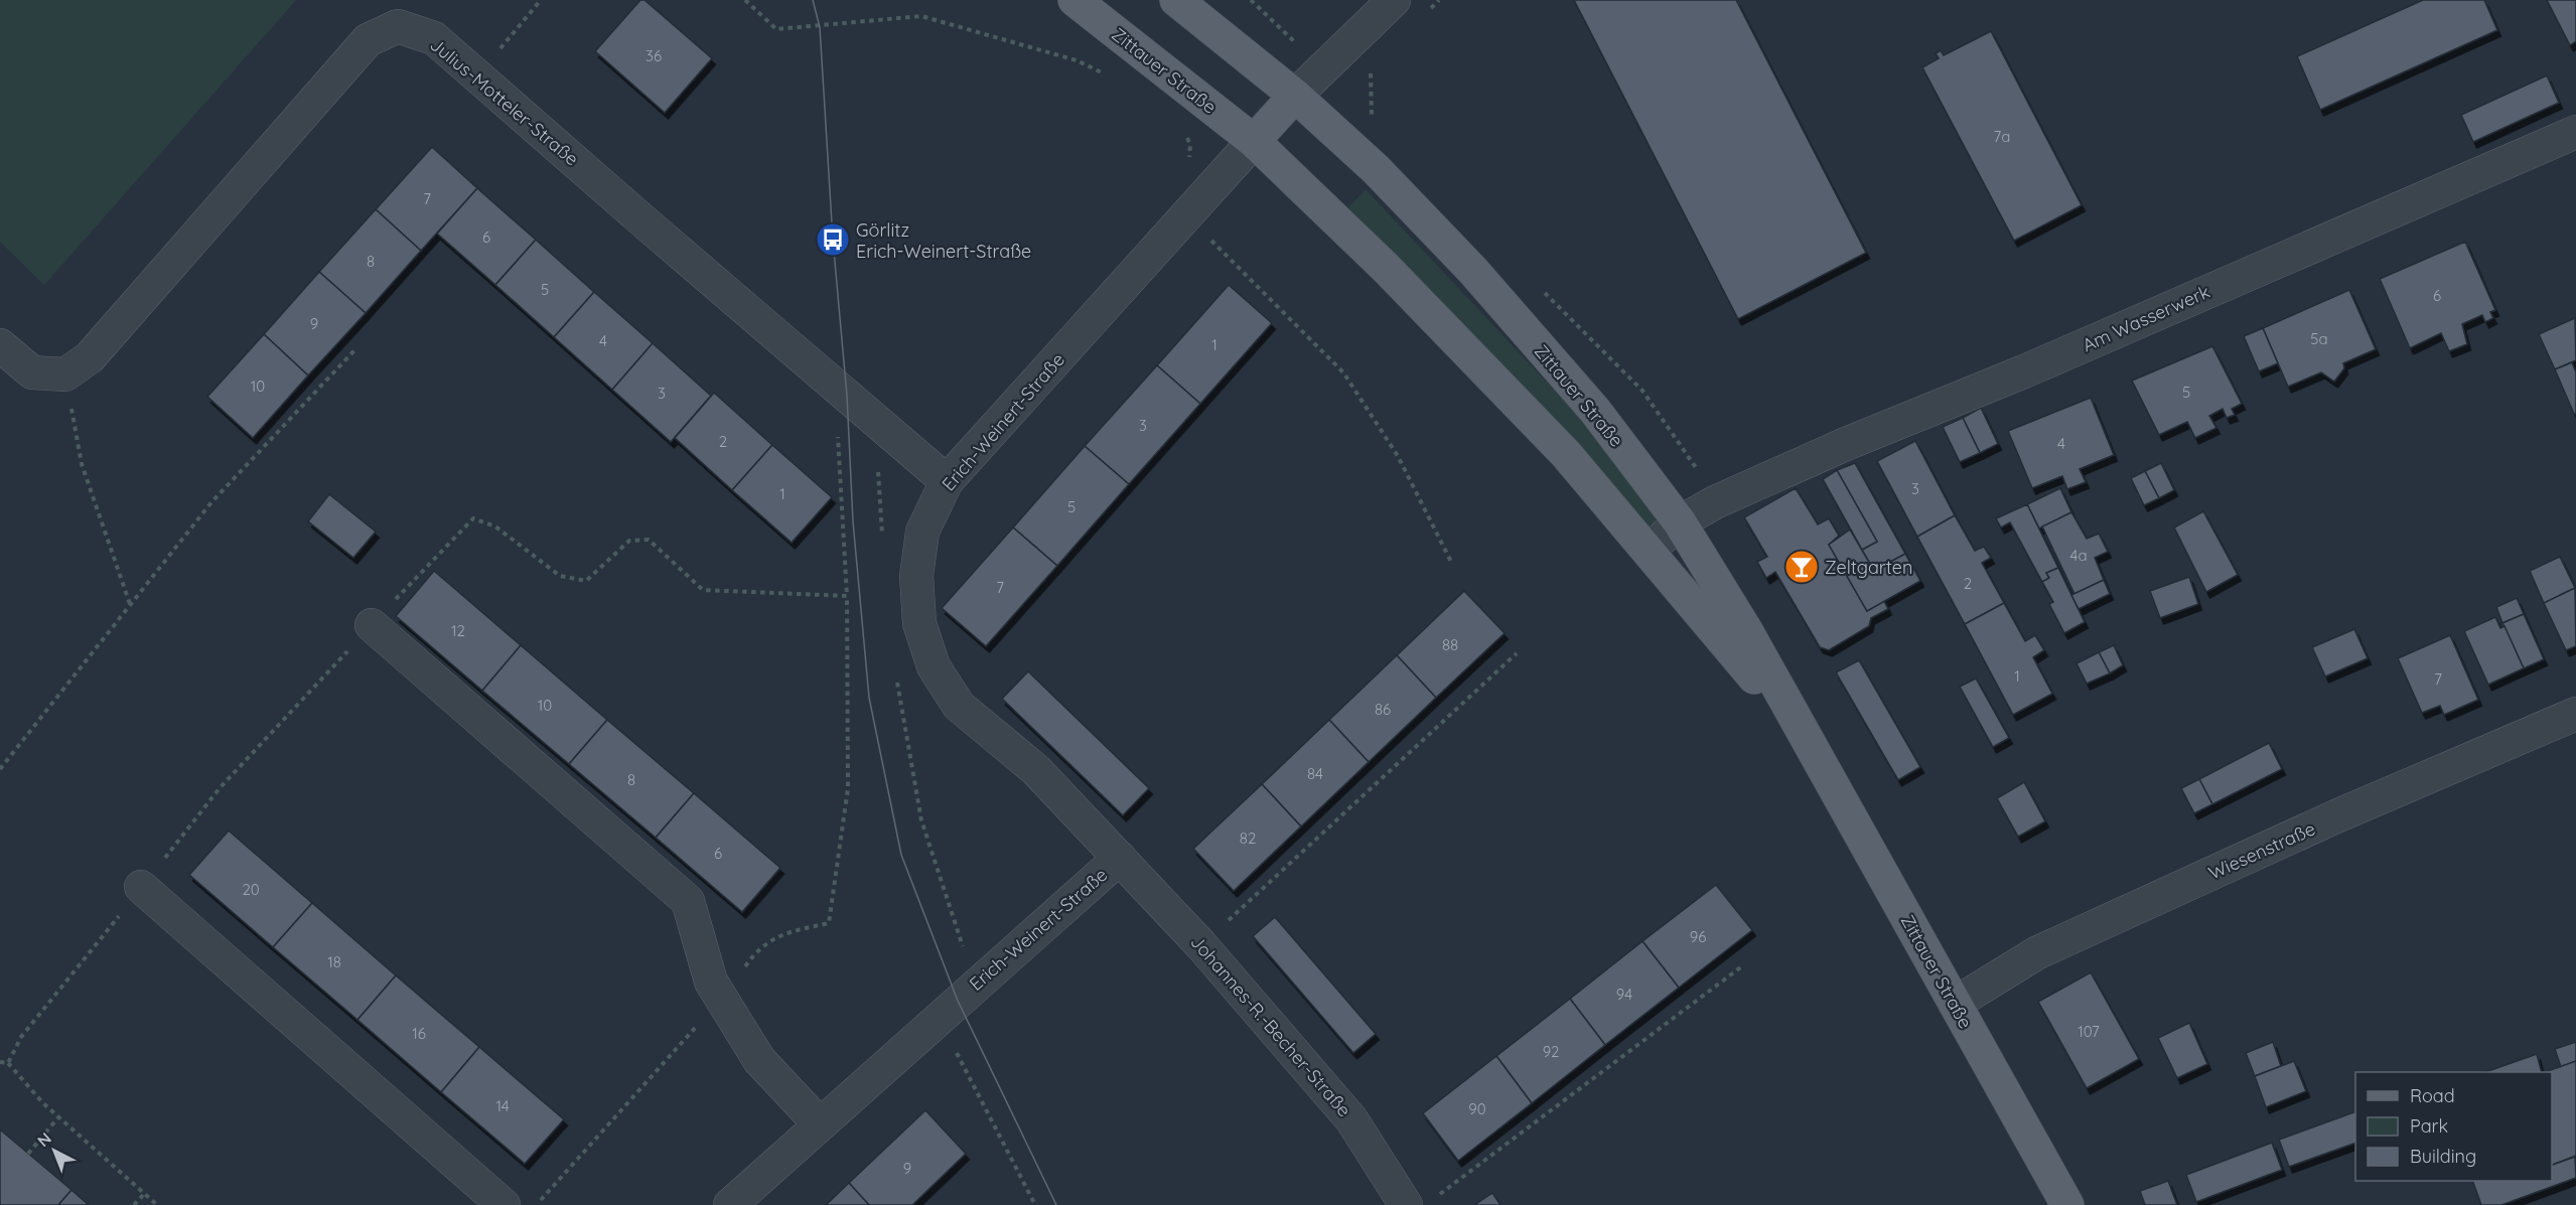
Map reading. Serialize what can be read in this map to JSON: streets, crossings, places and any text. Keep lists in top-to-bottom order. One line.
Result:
{"streets":{"main road":["Zittauer Straße"],"street":["Julius-Motteler-Straße","Am Wasserwerk","Erich-Weinert-Straße","Wiesenstraße","Johannes-R.-Becher-Straße"]},"crossings":[["Zittauer Straße","Am Wasserwerk"],["Zittauer Straße","Erich-Weinert-Straße"],["Zittauer Straße","Wiesenstraße"],["Julius-Motteler-Straße","Erich-Weinert-Straße"],["Erich-Weinert-Straße","Johannes-R.-Becher-Straße"]],"places":{"bus stop":["Görlitz Erich-Weinert-Straße"],"bar":["Zeltgarten"]},"house_numbers":["36","7a","7","6","8","5","6","9","5a","4","1","10","5","3","3","2","4","3","1","5","4a","2","7","12","88","1","7","10","86","84","8","82","6","20","96","18","94","107","16","92","14","90","9"],"legend":["Road","Park","Building"],"north":"top left"}
